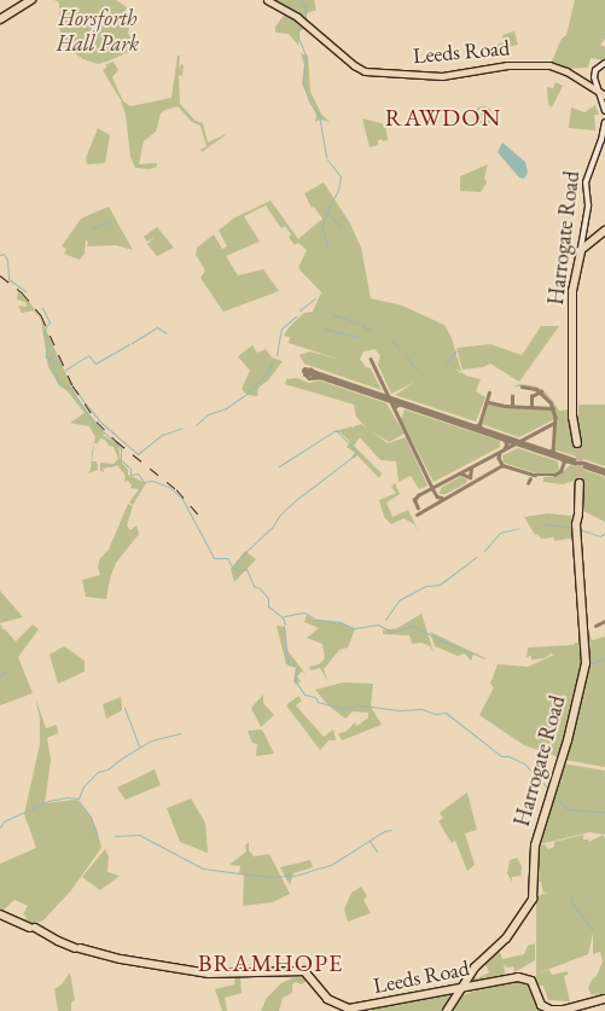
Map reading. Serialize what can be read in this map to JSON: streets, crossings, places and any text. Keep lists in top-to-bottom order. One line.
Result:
{"streets":{"highway":["Leeds Road","Harrogate Road"]},"crossings":[["Leeds Road","Harrogate Road"]],"districts":["RAWDON","BRAMHOPE"],"parks":["Horsforth Hall Park"]}
